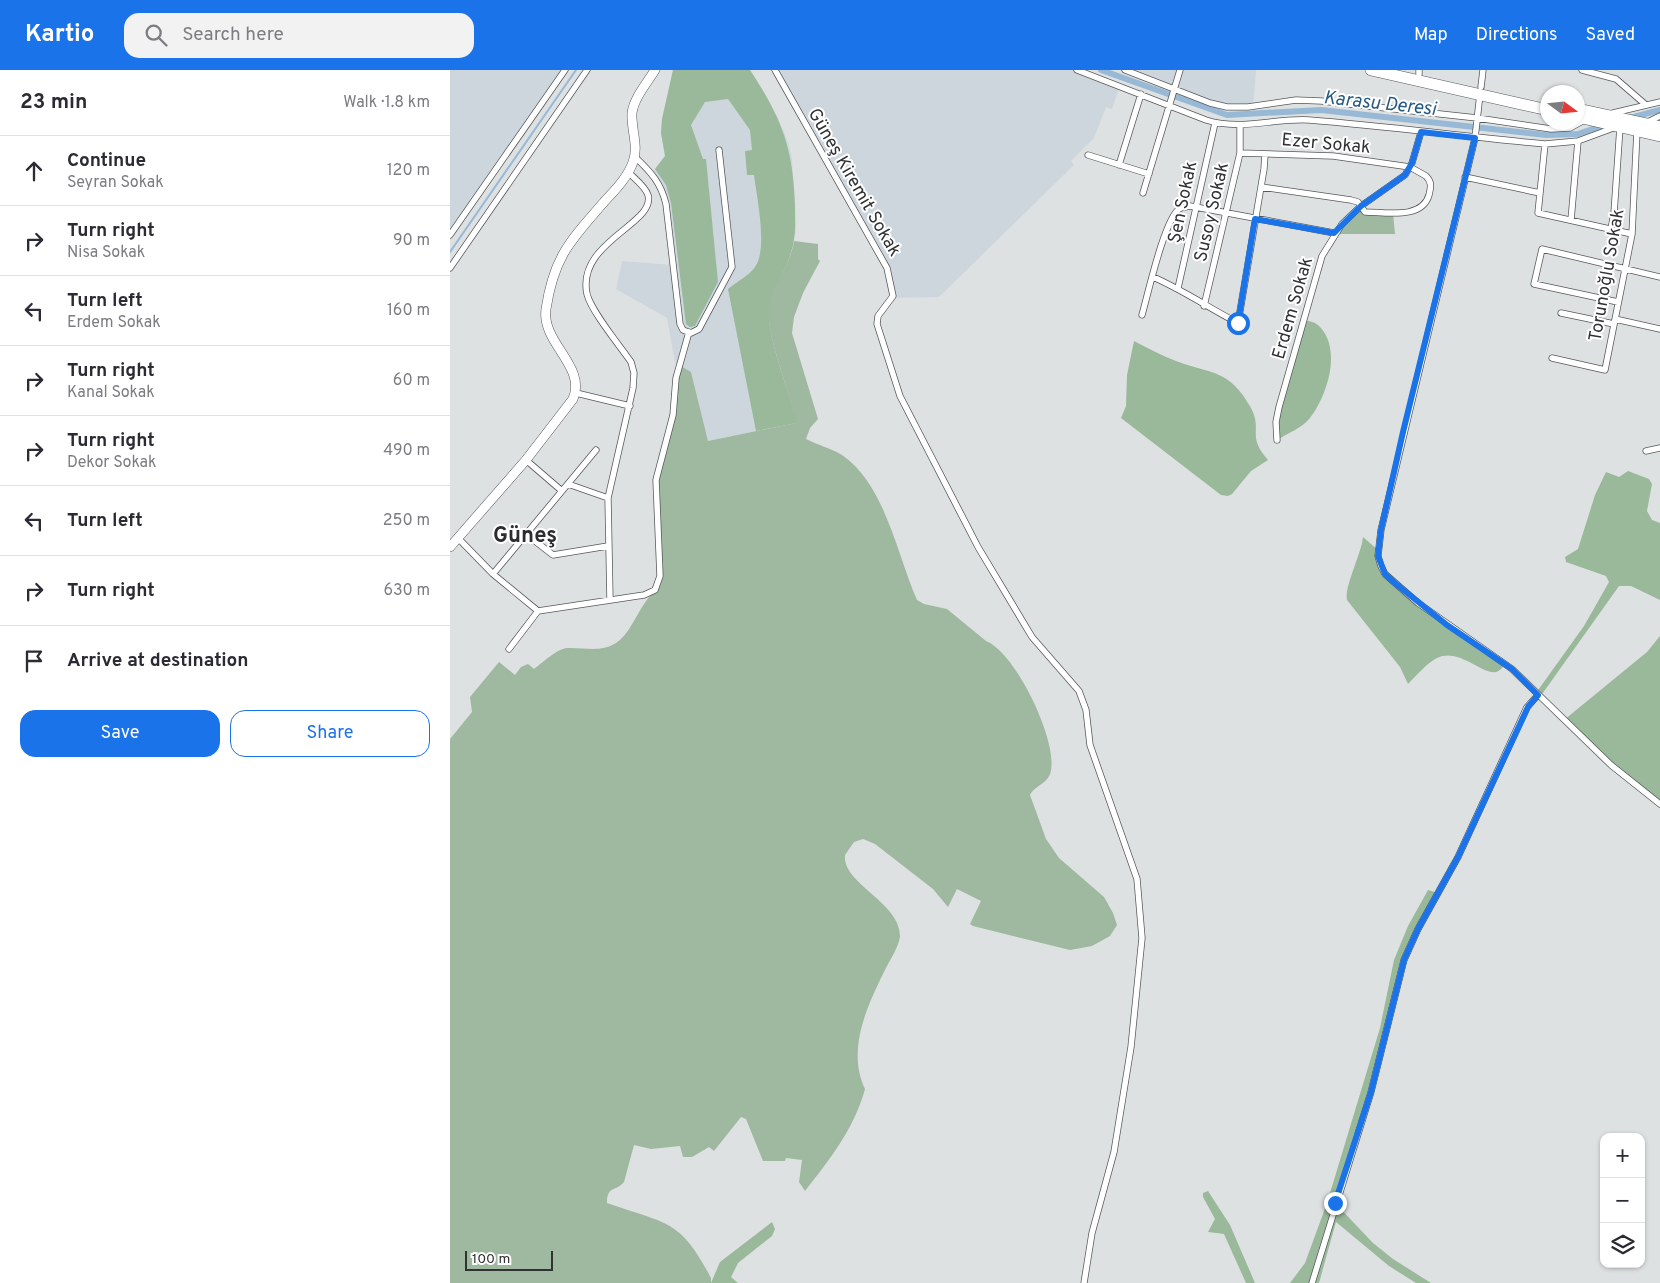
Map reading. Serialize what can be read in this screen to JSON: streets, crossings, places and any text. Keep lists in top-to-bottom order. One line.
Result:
{"streets":{"street":["Ezer Sokak","Güneş Kiremit Sokak","Şen Sokak","Susoy Sokak","Torunoğlu Sokak","Erdem Sokak"]},"crossings":[["Ezer Sokak","Susoy Sokak"],["Ezer Sokak","Erdem Sokak"]],"districts":["Güneş"],"water":["Karasu Deresi"],"scale_bar":"100 m","north":"right","page":{"header":"Kartio","search":"Search here","nav":["Map","Directions","Saved"],"heading":["23 min","Walk · 1.8 km"],"list":[["Continue","Seyran Sokak","120 m"],["Turn right","Nisa Sokak","90 m"],["Turn left","Erdem Sokak","160 m"],["Turn right","Kanal Sokak","60 m"],["Turn right","Dekor Sokak","490 m"],["Turn left","250 m"],["Turn right","630 m"],"Arrive at destination"],"buttons":["Save","Share"],"map_buttons":["+","−"],"scale":"100 m"}}
